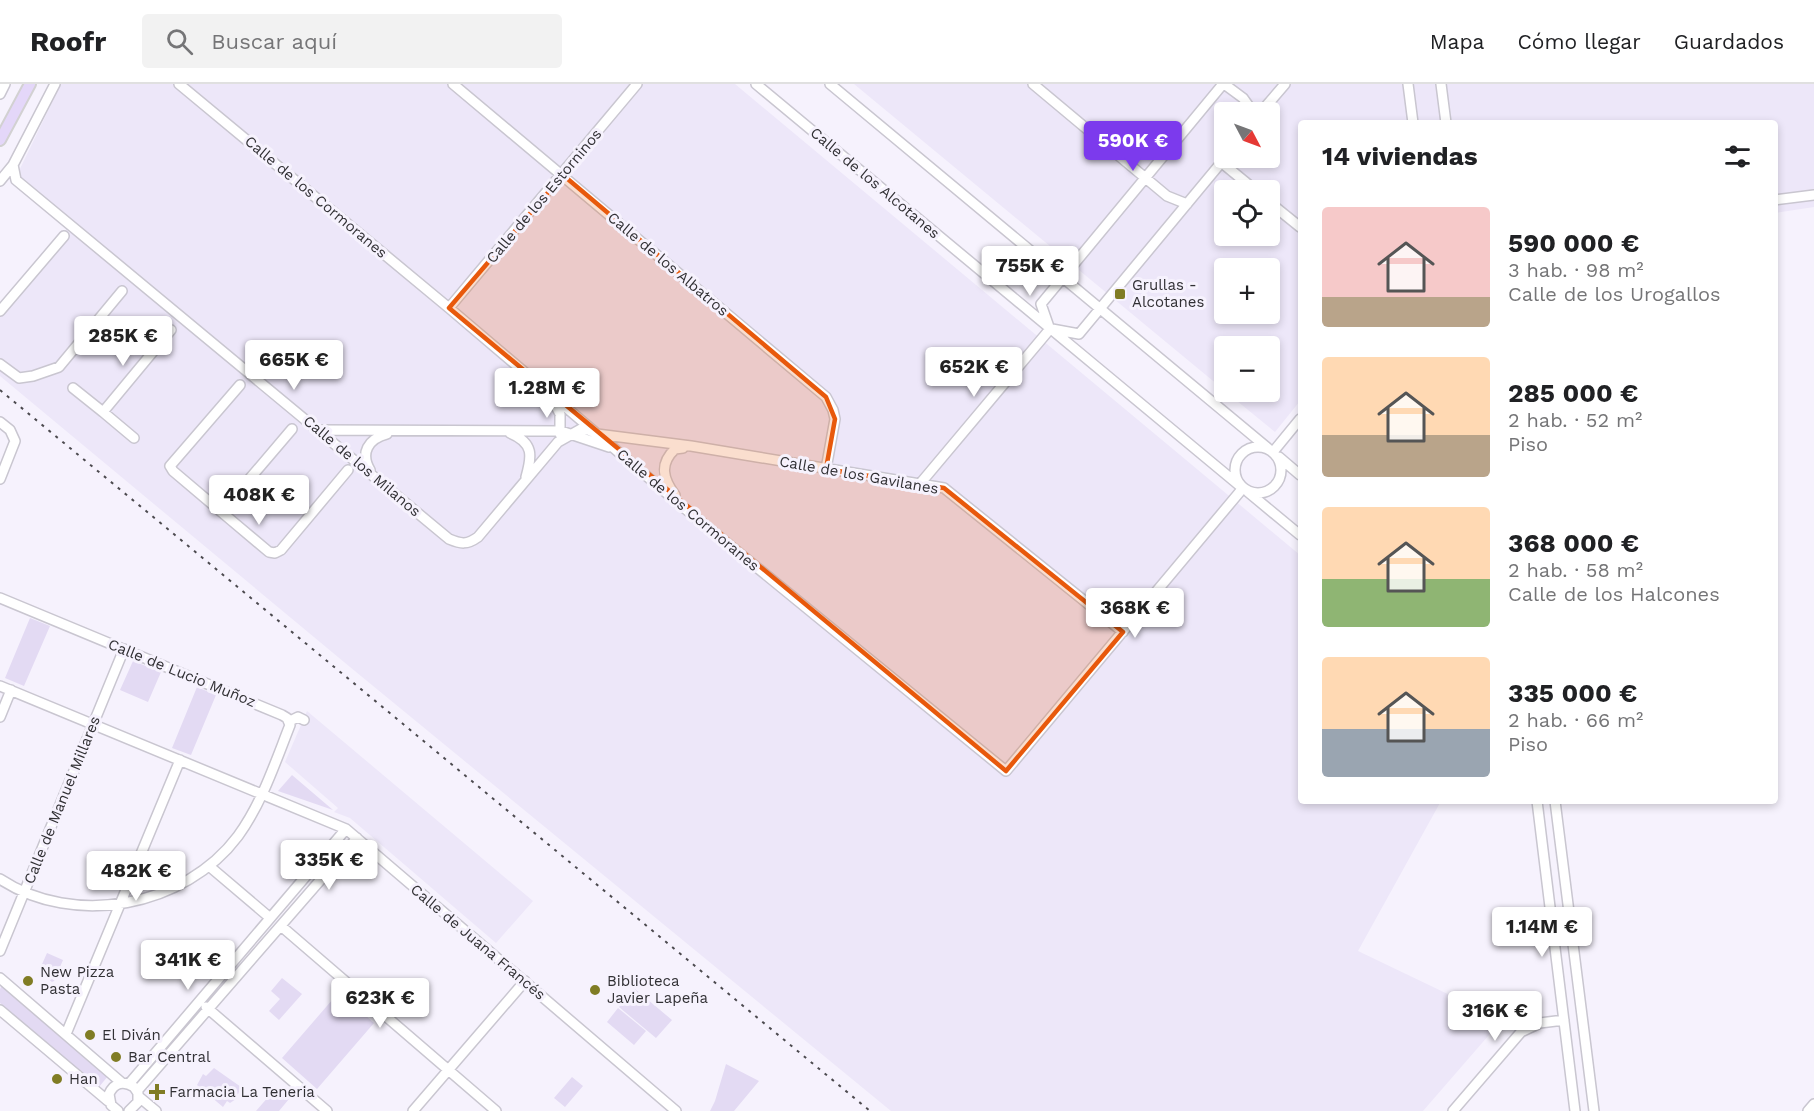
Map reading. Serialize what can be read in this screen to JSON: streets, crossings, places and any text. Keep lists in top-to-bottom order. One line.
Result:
{"streets":{"street":["Calle de los Alcotanes","Calle de los Estorninos","Calle de los Cormoranes","Calle de los Albatros","Calle de los Milanos","Calle de los Gavilanes","Calle de Lucio Muñoz","Calle de Manuel Millares","Calle de Juana Francés"]},"crossings":[["Calle de los Estorninos","Calle de los Cormoranes"],["Calle de los Estorninos","Calle de los Albatros"],["Calle de los Cormoranes","Calle de los Gavilanes"],["Calle de los Albatros","Calle de los Gavilanes"],["Calle de los Milanos","Calle de los Gavilanes"],["Calle de Lucio Muñoz","Calle de Manuel Millares"],["Calle de Manuel Millares","Calle de Juana Francés"]],"places":{"transit":["Grullas - Alcotanes"],"other":["New Pizza Pasta","Biblioteca Javier Lapeña","El Diván","Bar Central","Han"],"health":["Farmacia La Teneria"]},"north":"bottom right","page":{"header":"Roofr","search":"Buscar aquí","nav":["Mapa","Cómo llegar","Guardados"],"map_buttons":["+","−"],"heading":"14 viviendas","price":["590K €","755K €","285K €","665K €","652K €","1.28M €","408K €","368K €","335K €","482K €","1.14M €","341K €","623K €","316K €"],"list":[{"name":"590 000 €","note":"3 hab. · 98 m² · Calle de los Urogallos"},{"name":"285 000 €","note":"2 hab. · 52 m² · Piso"},{"name":"368 000 €","note":"2 hab. · 58 m² · Calle de los Halcones"},{"name":"335 000 €","note":"2 hab. · 66 m² · Piso"}]}}
